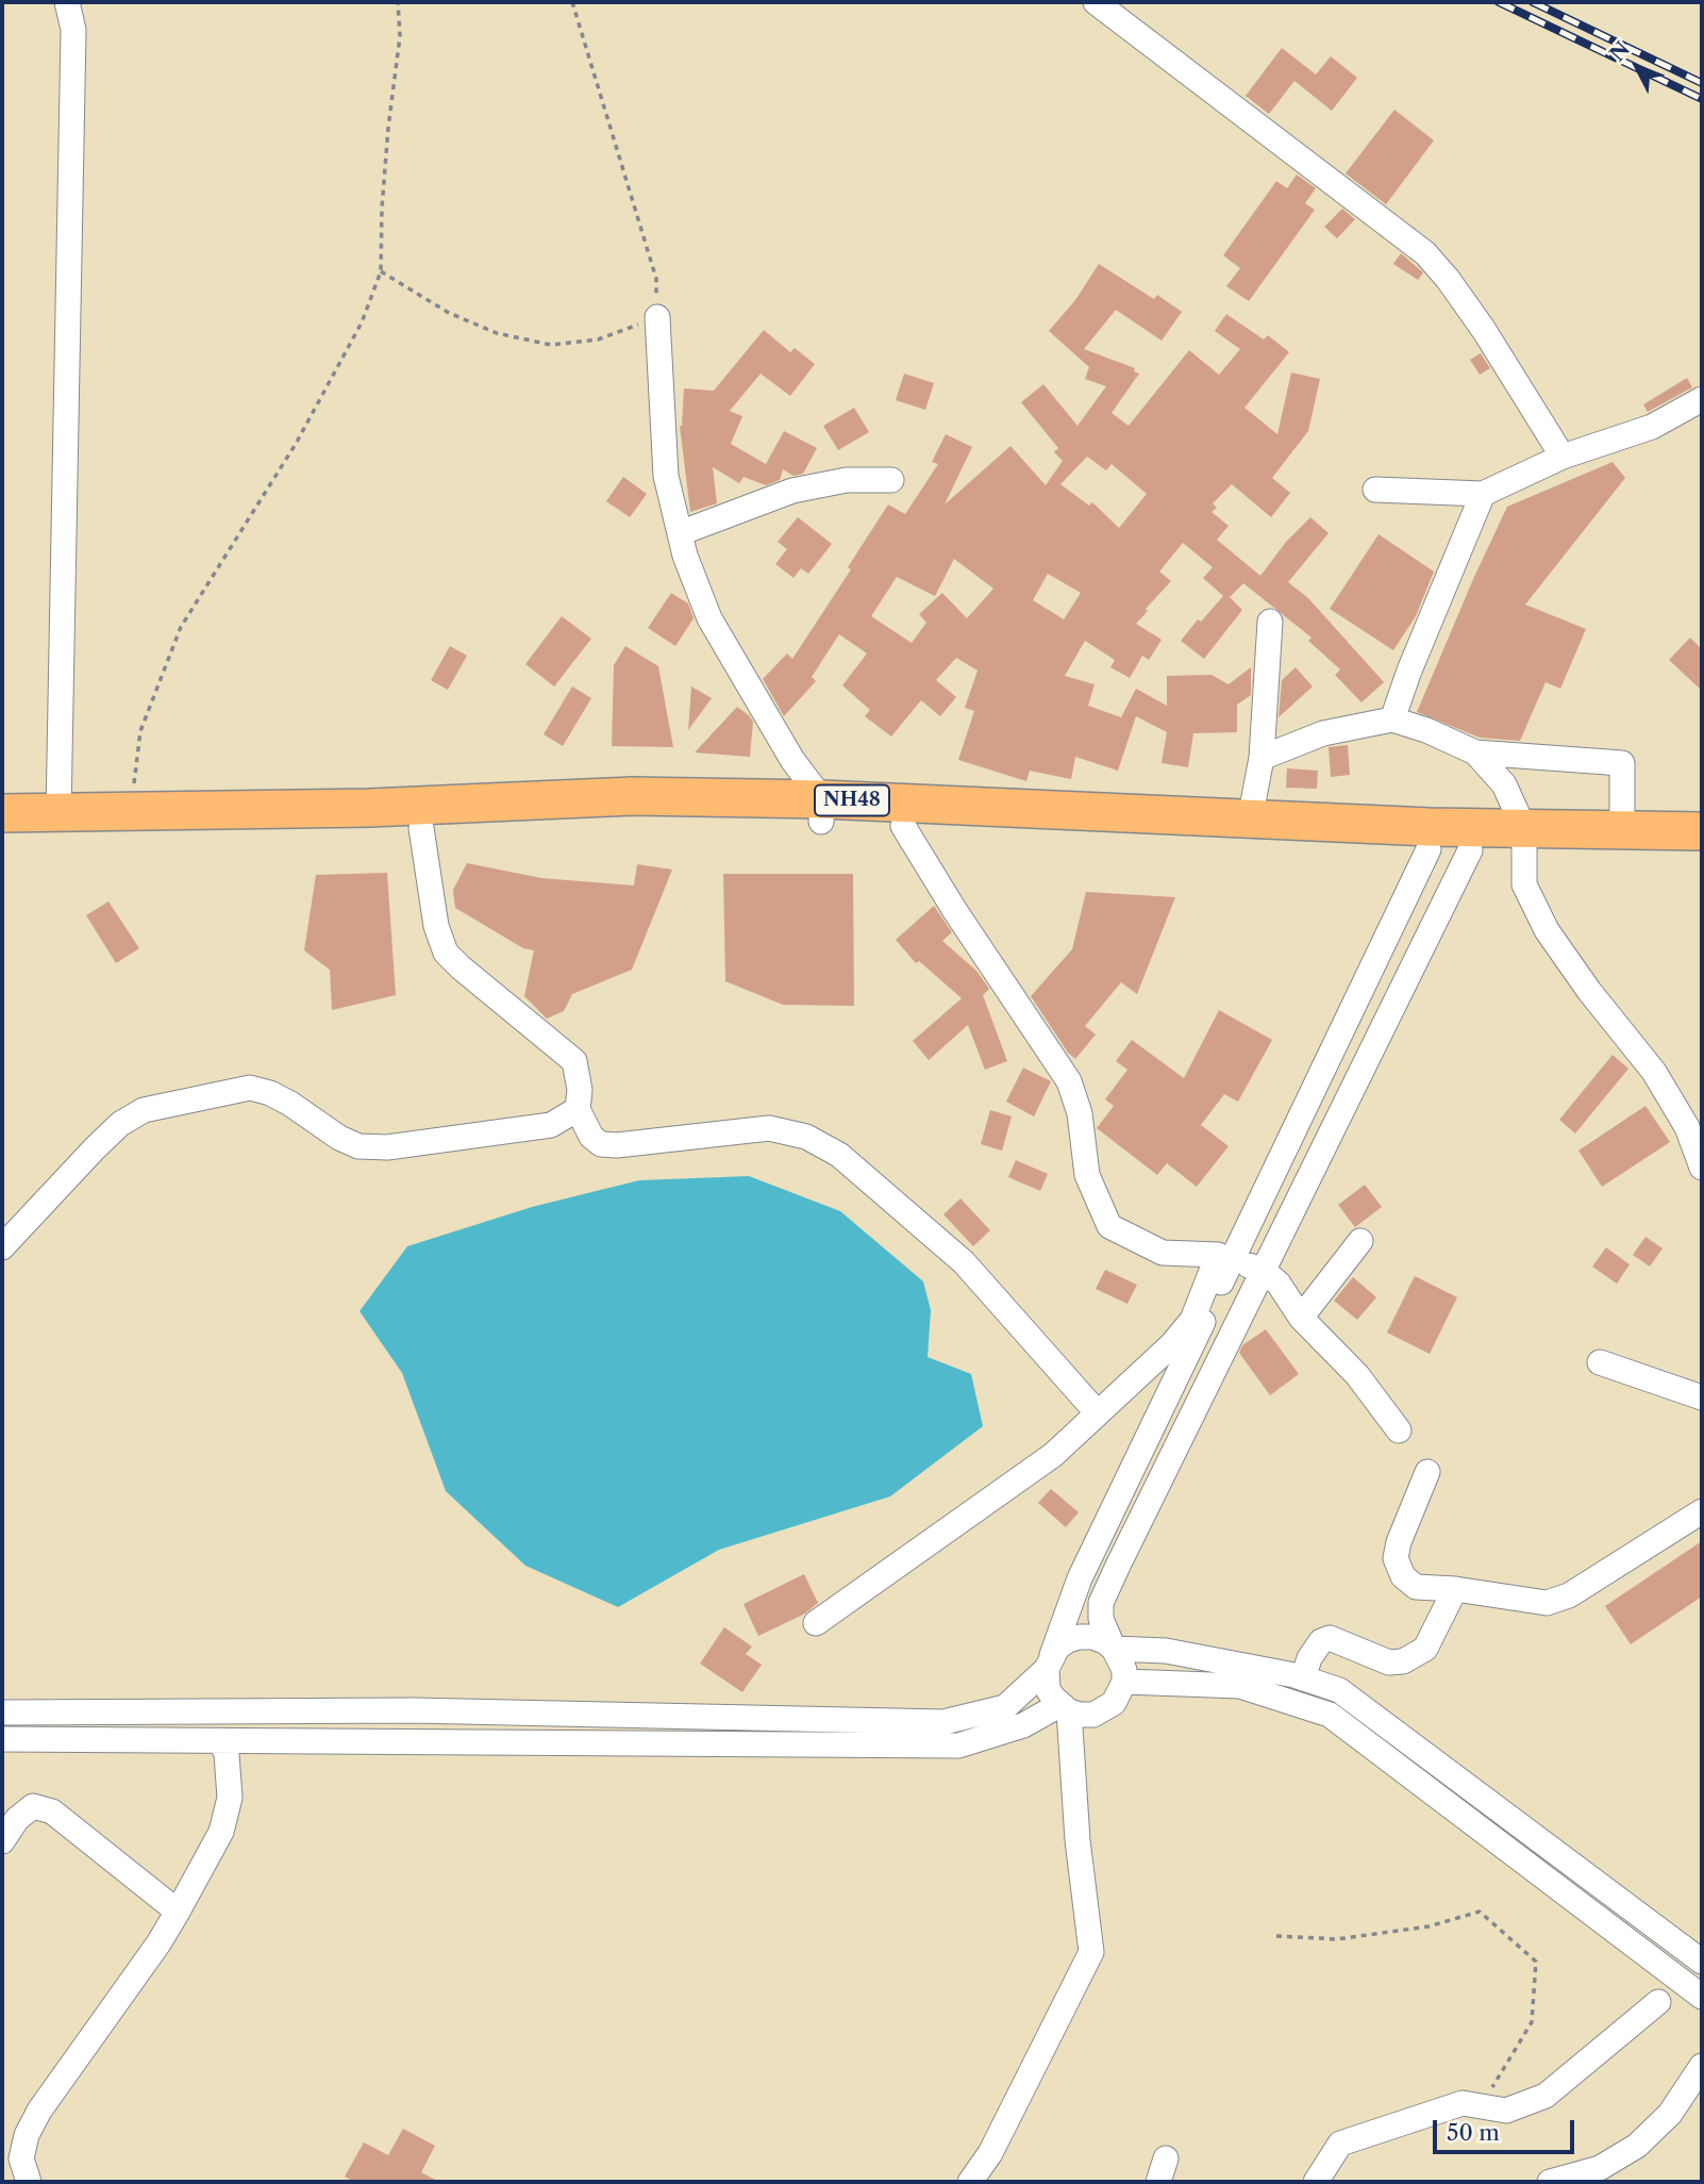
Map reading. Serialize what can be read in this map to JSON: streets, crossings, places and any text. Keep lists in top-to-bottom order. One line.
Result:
{"streets":{"highway":["NH48"]},"scale_bar":"50 m","north":"top left"}
